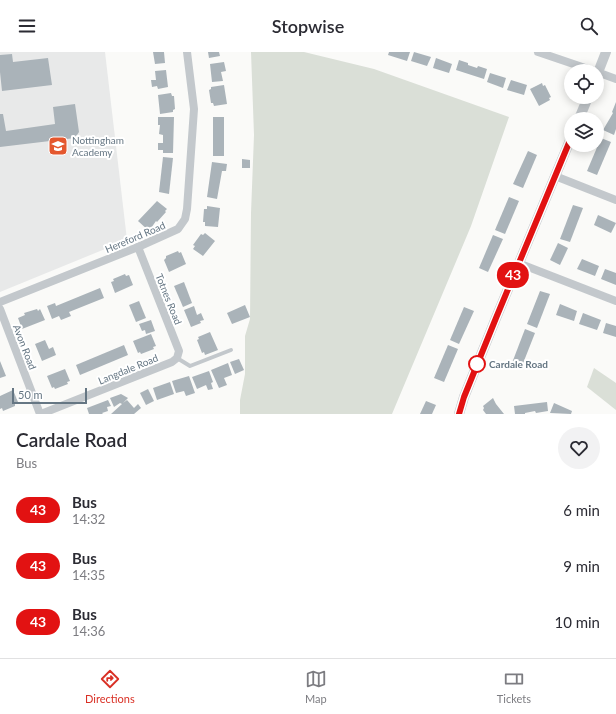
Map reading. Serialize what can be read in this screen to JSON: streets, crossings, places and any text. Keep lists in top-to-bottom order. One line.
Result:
{"streets":{"street":["Hereford Road","Totnes Road","Avon Road","Langdale Road"]},"crossings":[["Hereford Road","Totnes Road"],["Totnes Road","Langdale Road"],["Avon Road","Langdale Road"]],"places":{"school or university":["Nottingham Academy"],"other":["Cardale Road"]},"lines":["bus line 43"],"scale_bar":"50 m","page":{"header":"Stopwise","on_map":"43","scale":"50 m","heading":["Cardale Road","Bus"],"list":[{"mark":"43","name":"Bus","note":"14:32","value":"6 min"},{"mark":"43","name":"Bus","note":"14:35","value":"9 min"},{"mark":"43","name":"Bus","note":"14:36","value":"10 min"}],"tabs":["Directions","Map","Tickets"]}}
